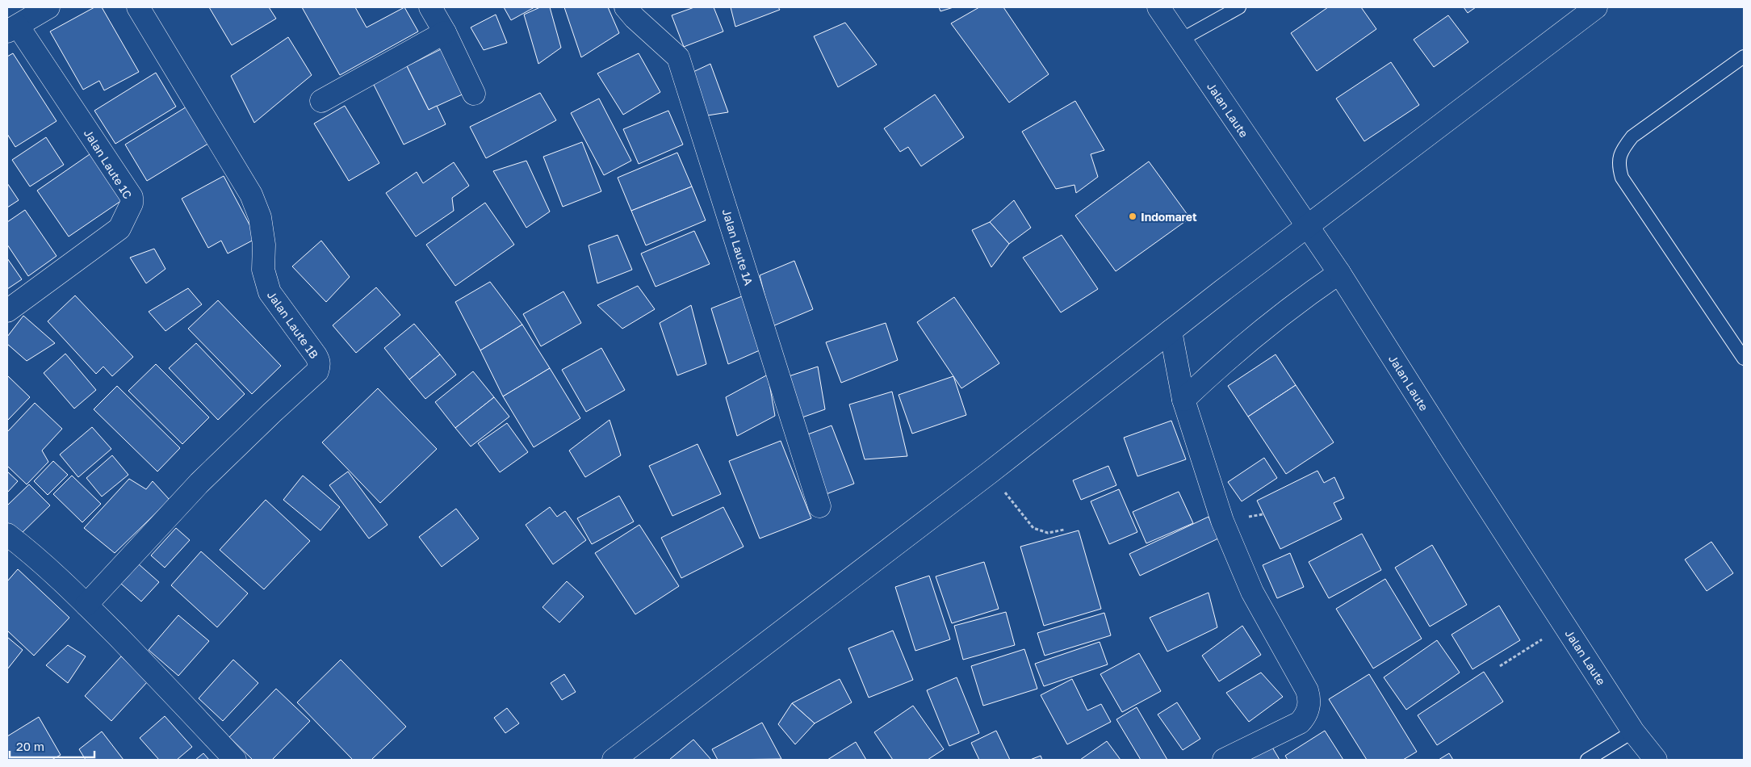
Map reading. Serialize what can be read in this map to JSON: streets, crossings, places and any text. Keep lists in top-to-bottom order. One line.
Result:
{"streets":{"street":["Jalan Laute","Jalan Laute 1C","Jalan Laute 1A","Jalan Laute 1B"]},"places":["Indomaret"],"scale_bar":"20 m"}
